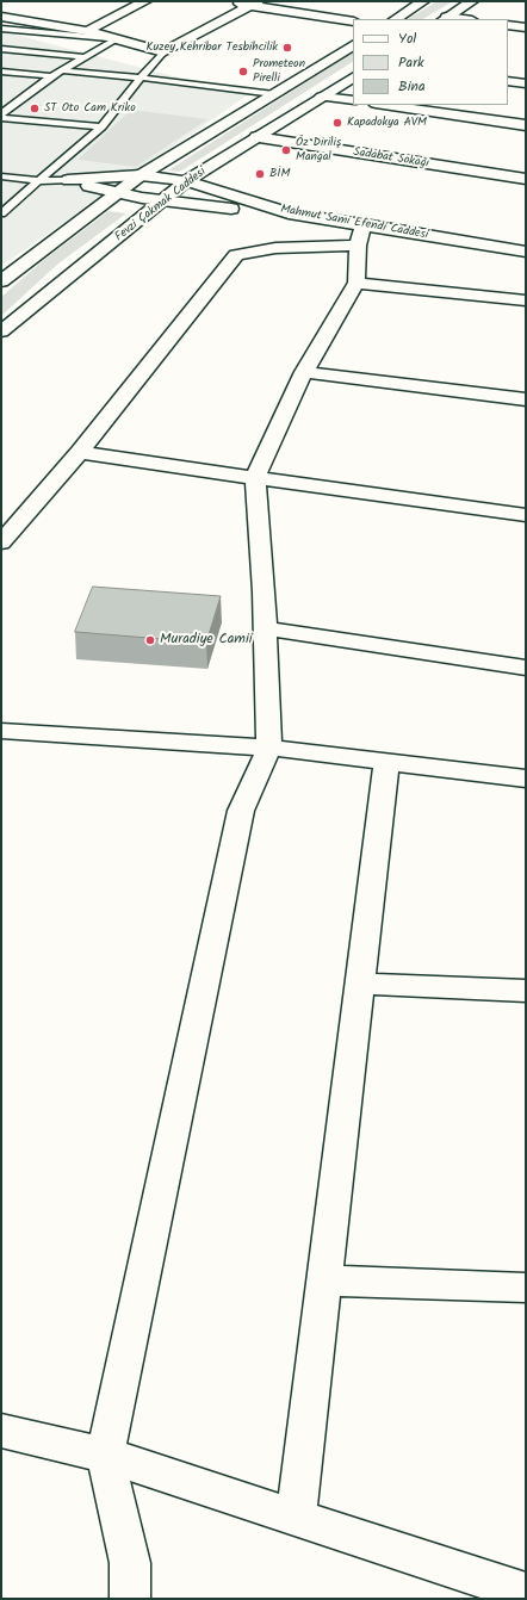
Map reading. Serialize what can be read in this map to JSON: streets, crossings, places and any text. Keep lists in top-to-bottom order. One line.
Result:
{"streets":{"street":["Sadabat Sokağı","Fevzi Çakmak Caddesi","Mahmut Sami Efendi Caddesi"]},"crossings":[["Sadabat Sokağı","Fevzi Çakmak Caddesi"],["Fevzi Çakmak Caddesi","Mahmut Sami Efendi Caddesi"]],"places":["Kuzey Kehribar Tesbihcilik","Prometeon Pirelli","ST Oto Cam Kriko","Kapadokya AVM","Öz Diriliş Mangal","BİM","Muradiye Camii"],"legend":["Yol","Park","Bina"]}
